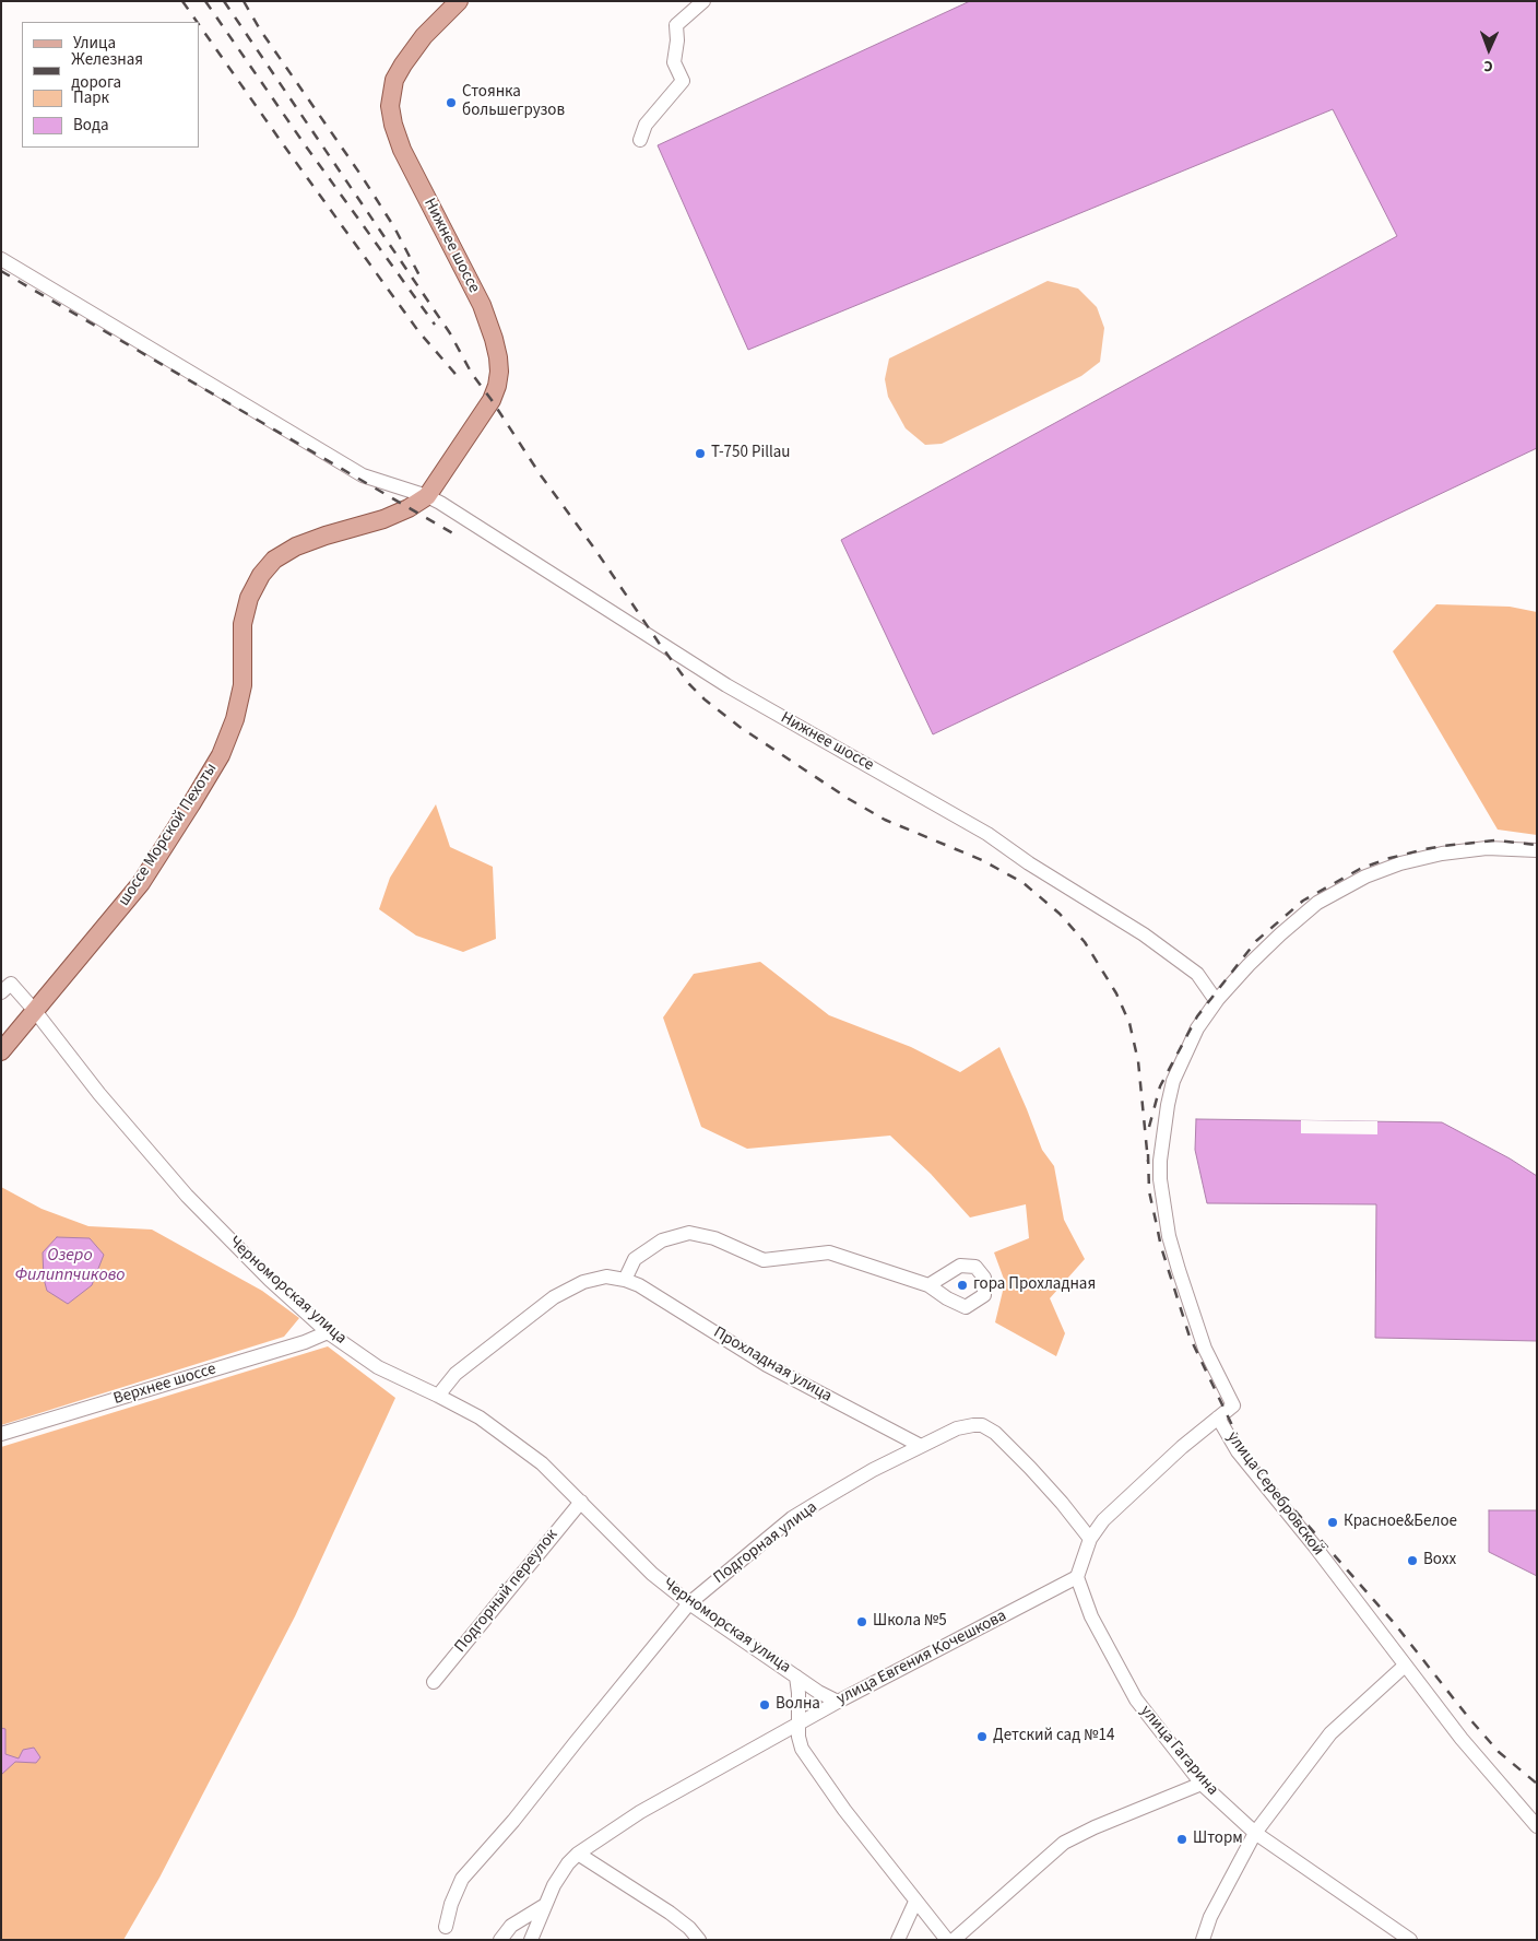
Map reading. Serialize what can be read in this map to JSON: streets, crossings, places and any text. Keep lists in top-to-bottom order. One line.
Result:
{"streets":{"main road":["Нижнее шоссе","шоссе Морской Пехоты"],"street":["Черноморская улица","Прохладная улица","Верхнее шоссе","улица Серебровской","Подгорная улица","Подгорный переулок","улица Евгения Кочешкова","улица Гагарина"]},"crossings":[["Нижнее шоссе","шоссе Морской Пехоты"],["Нижнее шоссе","улица Серебровской"],["шоссе Морской Пехоты","Черноморская улица"],["Черноморская улица","Верхнее шоссе"],["Черноморская улица","Подгорная улица"],["Черноморская улица","Подгорный переулок"],["Черноморская улица","улица Евгения Кочешкова"],["Прохладная улица","Подгорная улица"],["улица Евгения Кочешкова","улица Гагарина"]],"water":["Озеро Филиппчиково"],"places":["Стоянка большегрузов","T-750 Pillau","гора Прохладная","Красное&Белое","Boxx","Школа №5","Волна","Детский сад №14","Шторм"],"legend":["Улица","Железная дорога","Парк","Вода"],"north":"bottom"}
